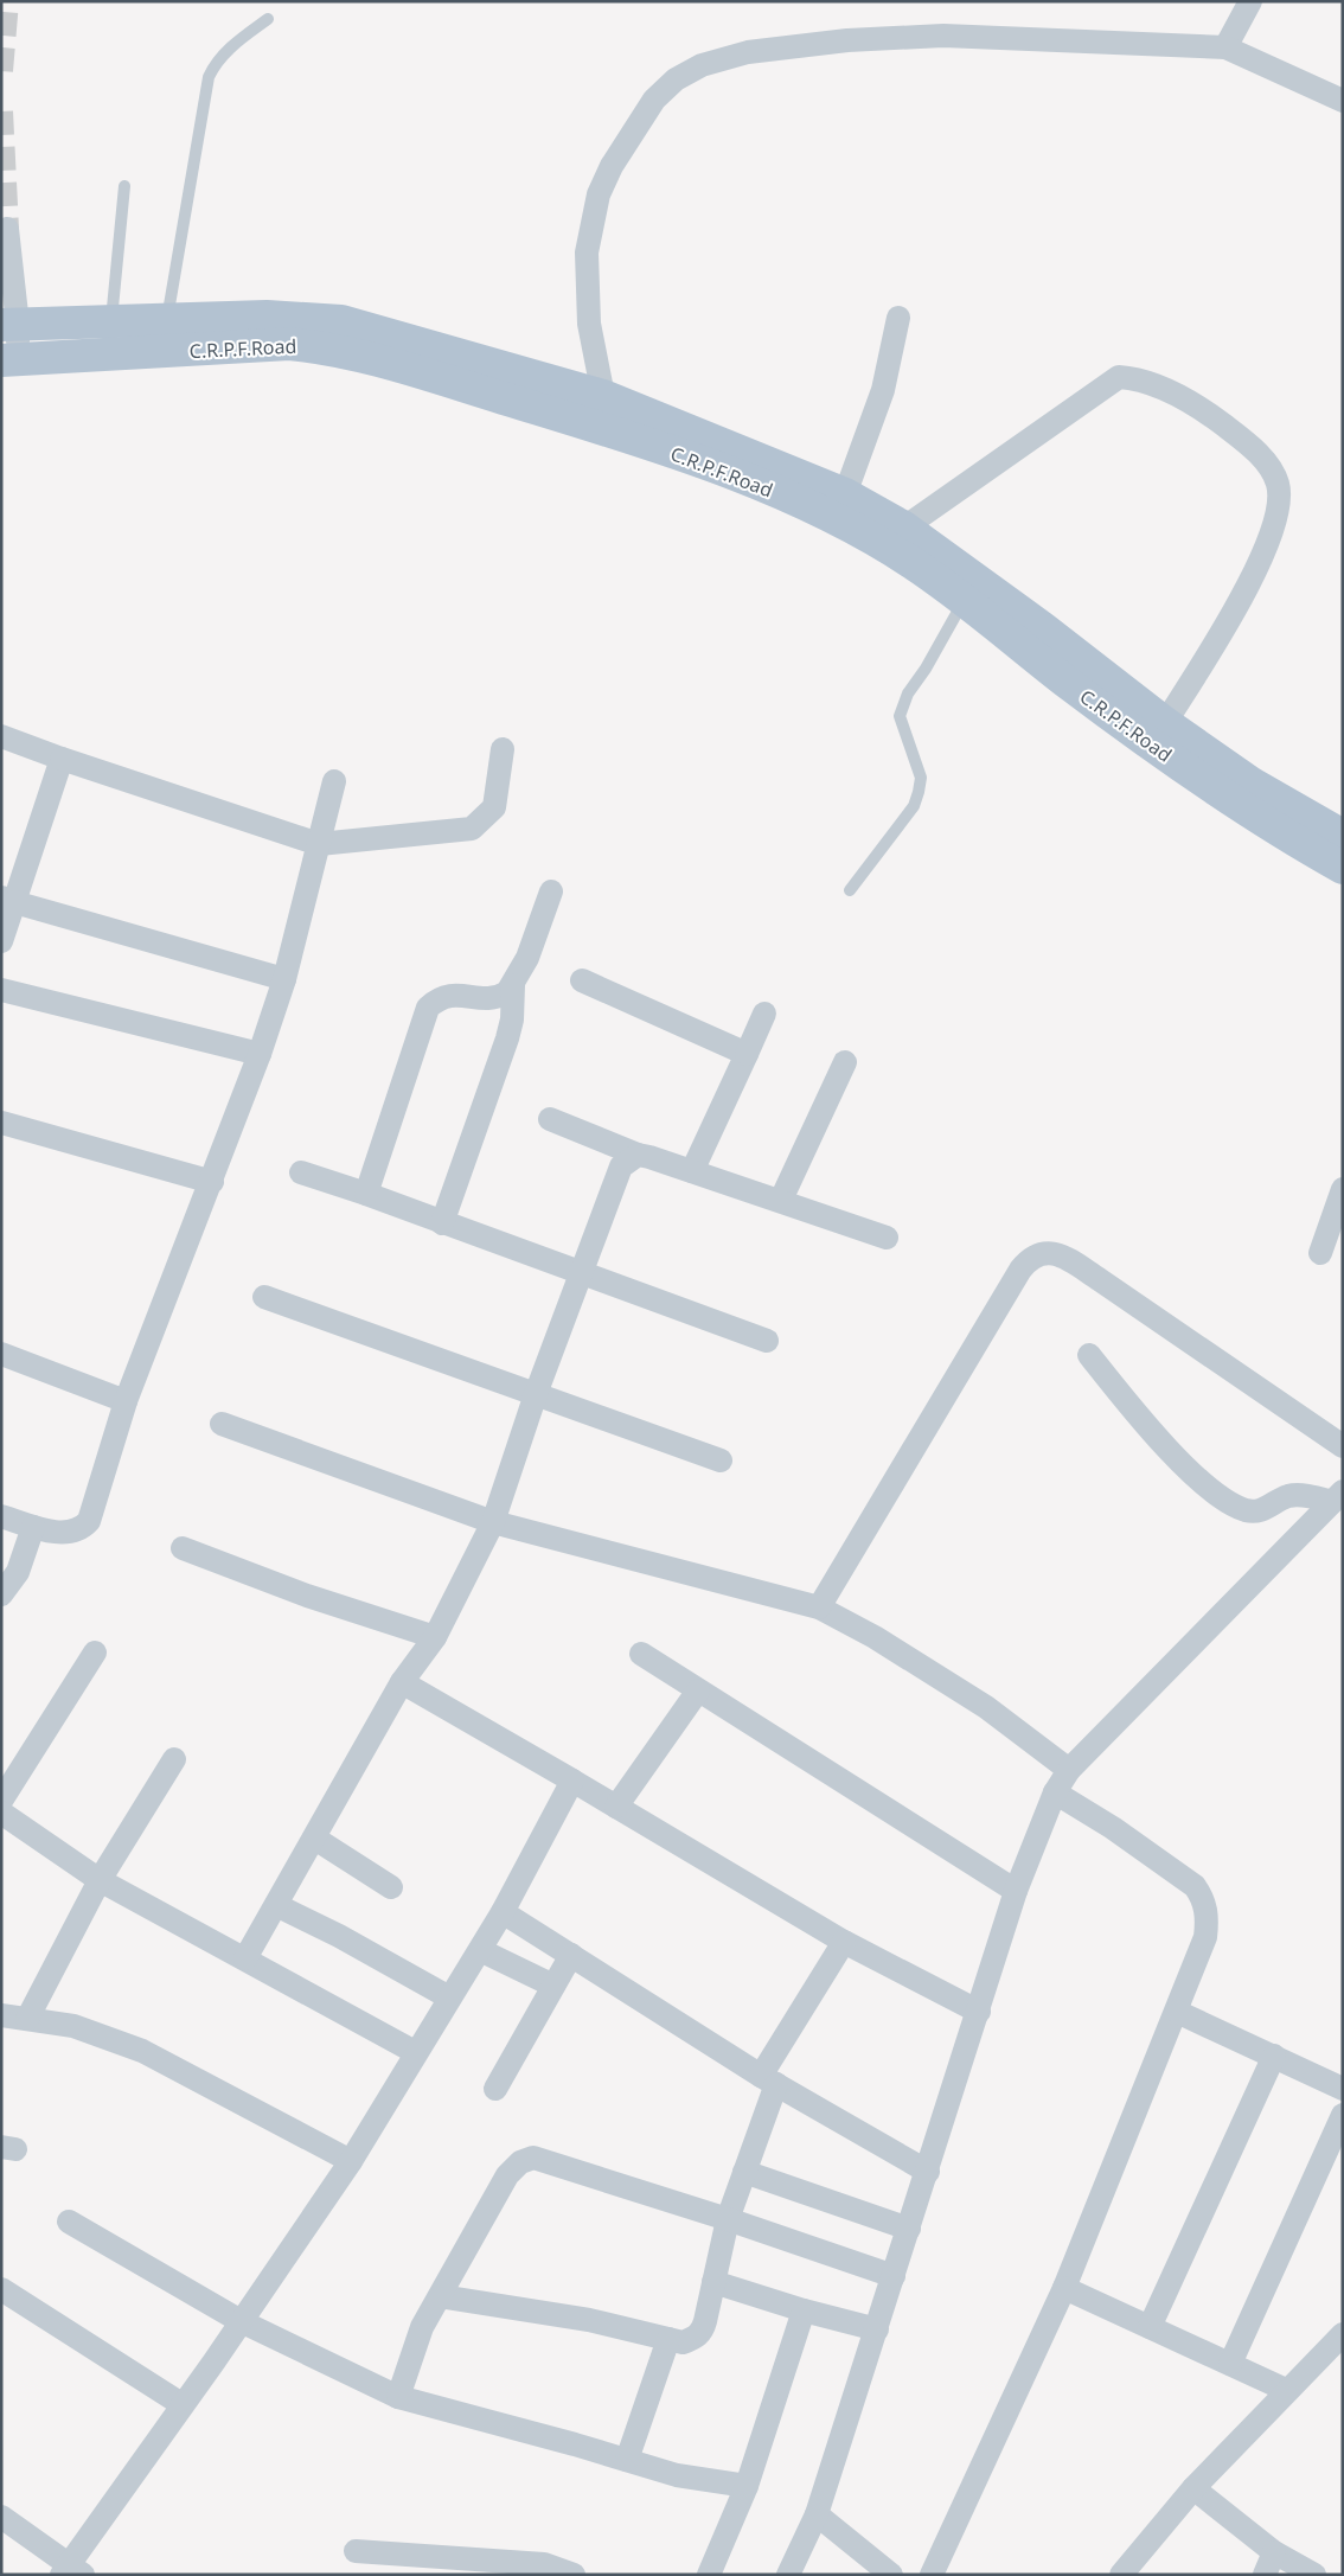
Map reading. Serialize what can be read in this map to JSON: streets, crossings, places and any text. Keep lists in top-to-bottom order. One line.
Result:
{"streets":{"main road":["C.R.P.F.Road"]}}
